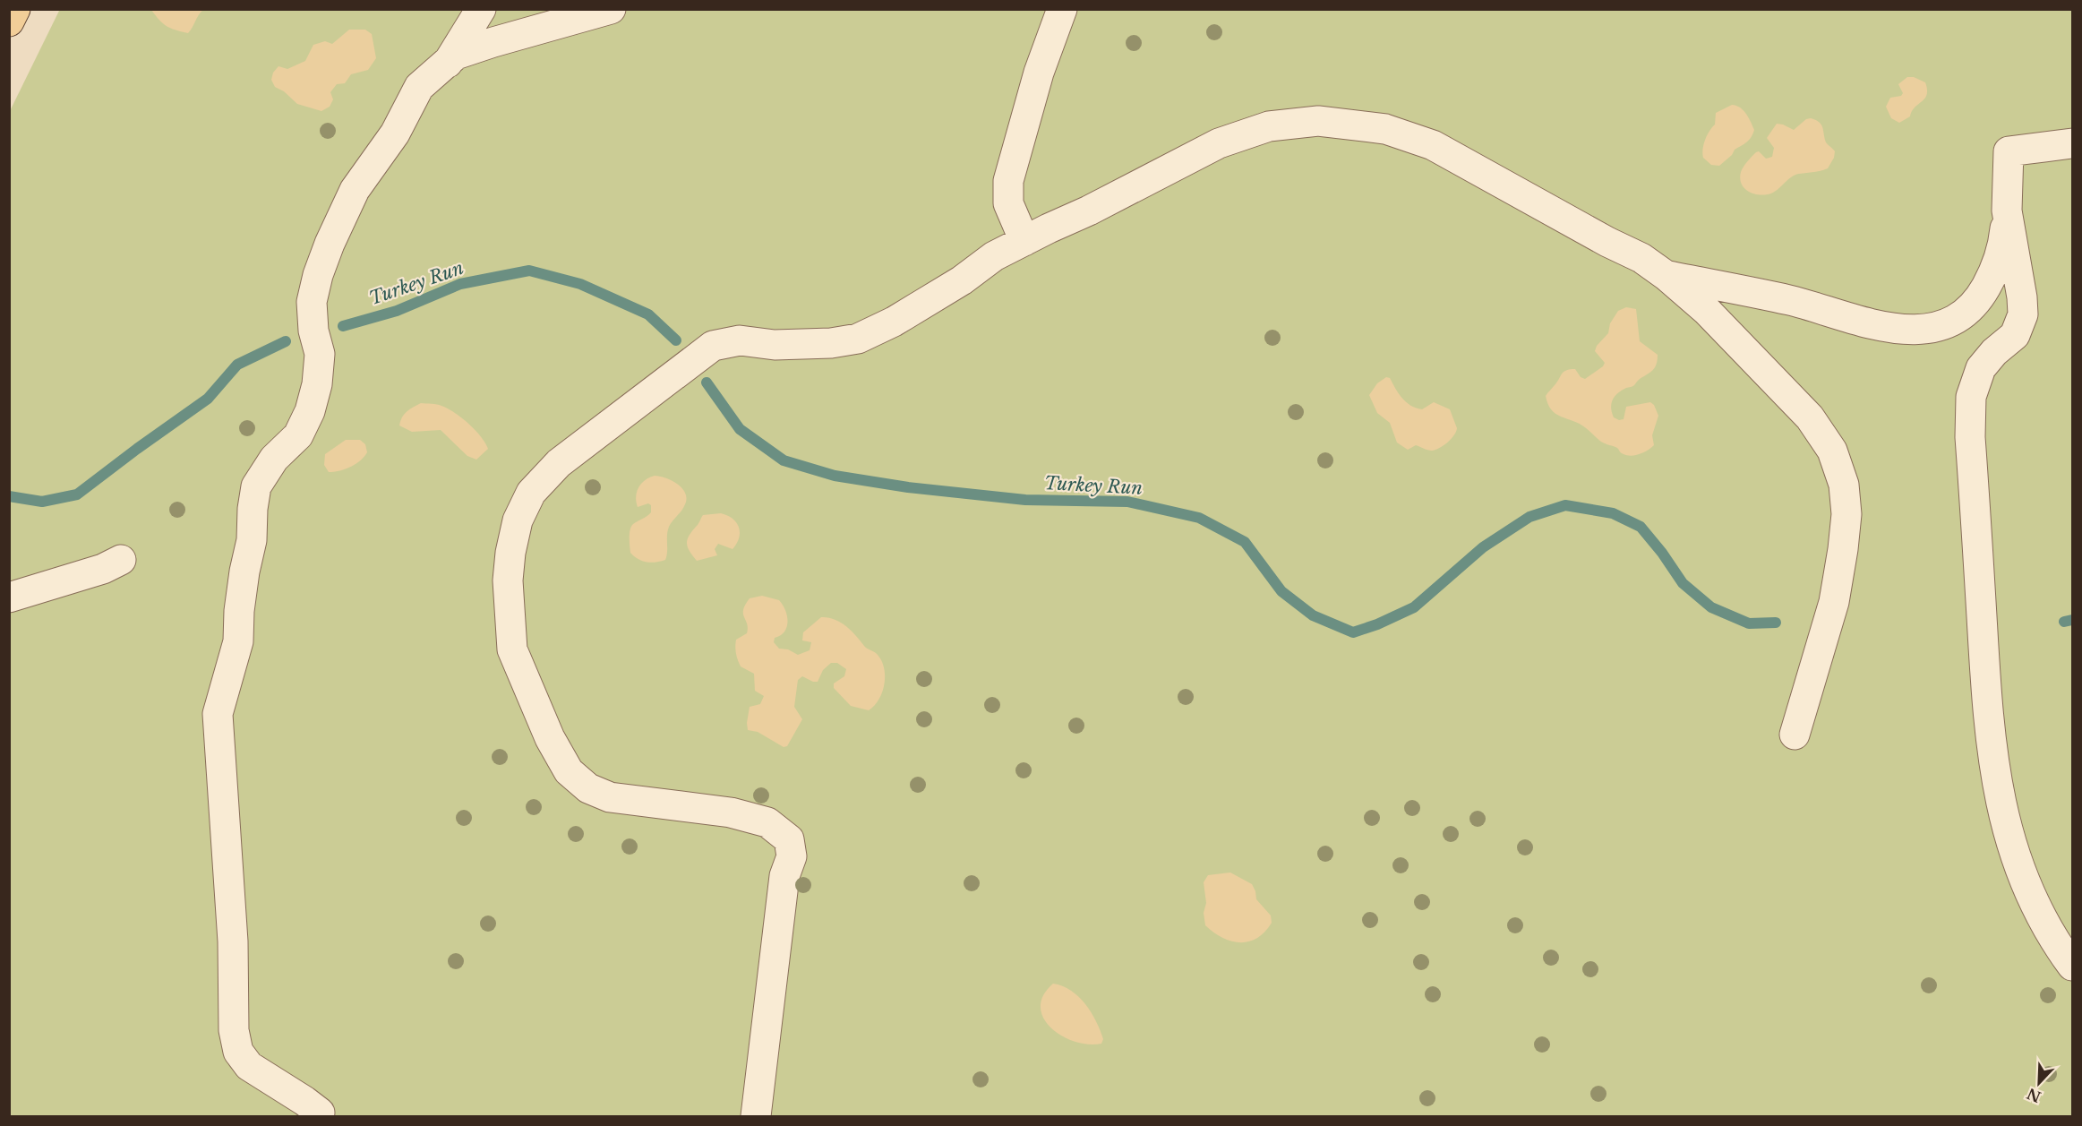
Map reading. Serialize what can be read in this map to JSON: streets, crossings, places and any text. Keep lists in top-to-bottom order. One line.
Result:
{"water":["Turkey Run"],"north":"bottom left"}
